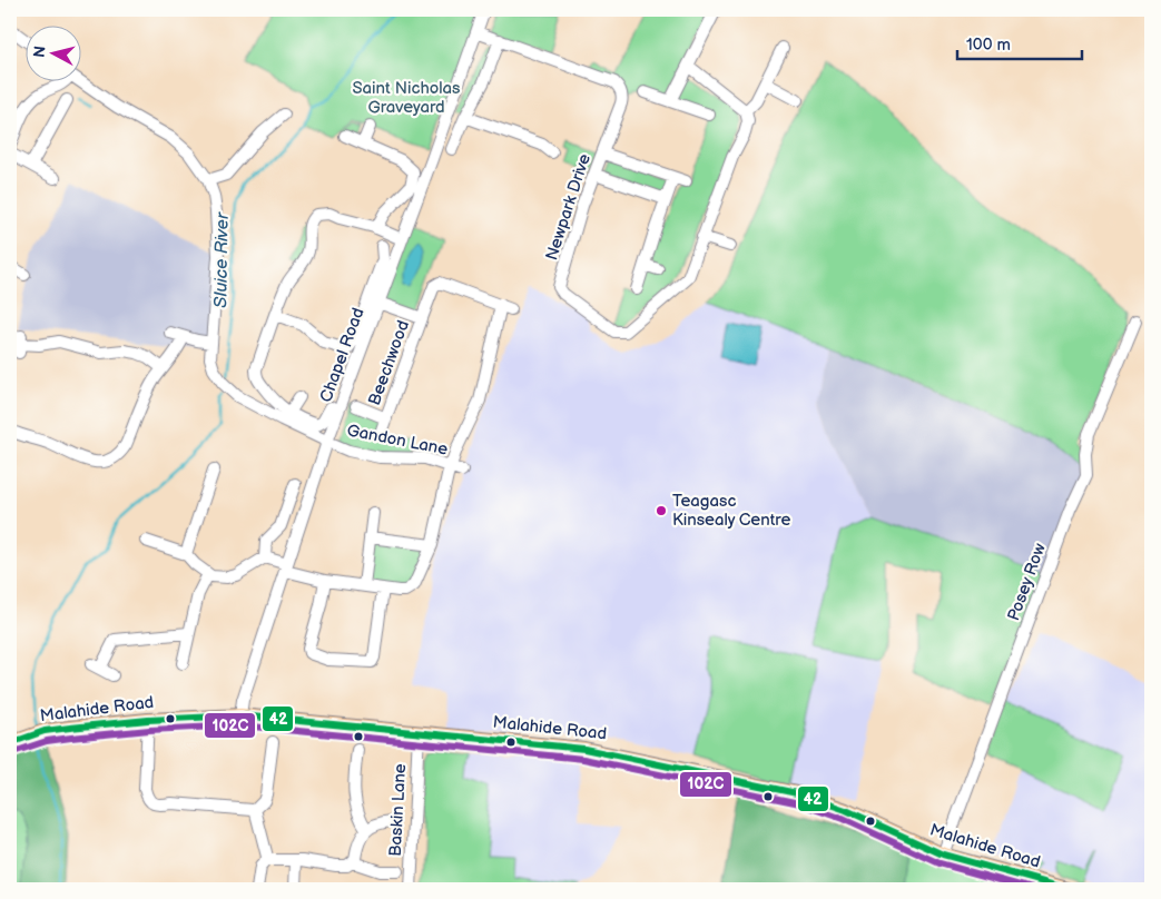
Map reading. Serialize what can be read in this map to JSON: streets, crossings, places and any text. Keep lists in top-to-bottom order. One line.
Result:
{"streets":{"main road":["Malahide Road"],"street":["Newpark Drive","Chapel Road","Beechwood","Gandon Lane","Posey Row","Baskin Lane"]},"crossings":[["Newpark Drive","Chapel Road"],["Chapel Road","Beechwood"],["Chapel Road","Gandon Lane"],["Chapel Road","Malahide Road"],["Beechwood","Gandon Lane"],["Posey Row","Malahide Road"],["Malahide Road","Baskin Lane"]],"water":["Sluice River"],"parks":["Saint Nicholas Graveyard"],"places":["Teagasc Kinsealy Centre"],"lines":["transit line 42","transit line 102C"],"scale_bar":"100 m","north":"left"}
